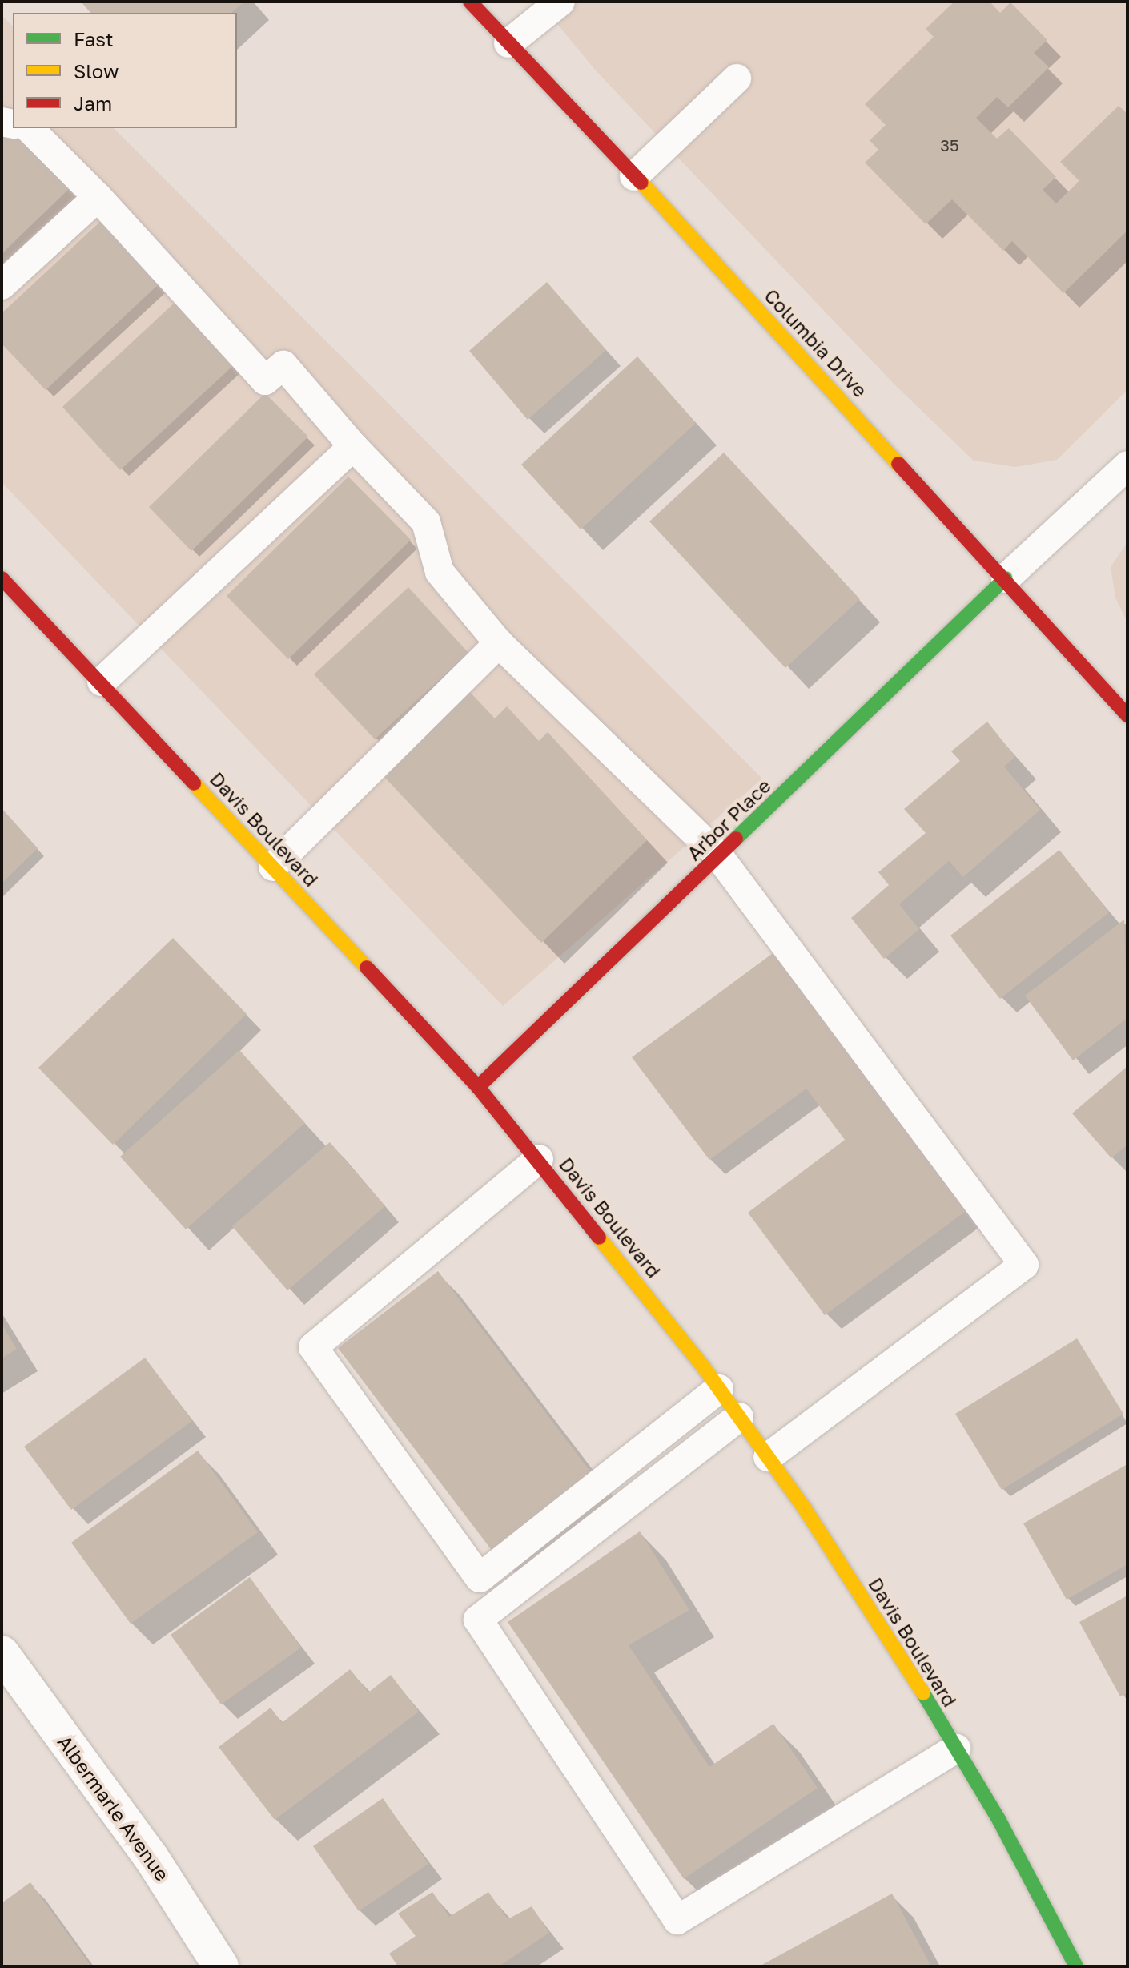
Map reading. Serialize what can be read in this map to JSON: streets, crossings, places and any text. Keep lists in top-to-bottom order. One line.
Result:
{"streets":{"street":["Columbia Drive","Arbor Place","Davis Boulevard","Albermarle Avenue"]},"crossings":[["Columbia Drive","Arbor Place"],["Arbor Place","Davis Boulevard"]],"house_numbers":["35"],"legend":["Fast","Slow","Jam"]}
